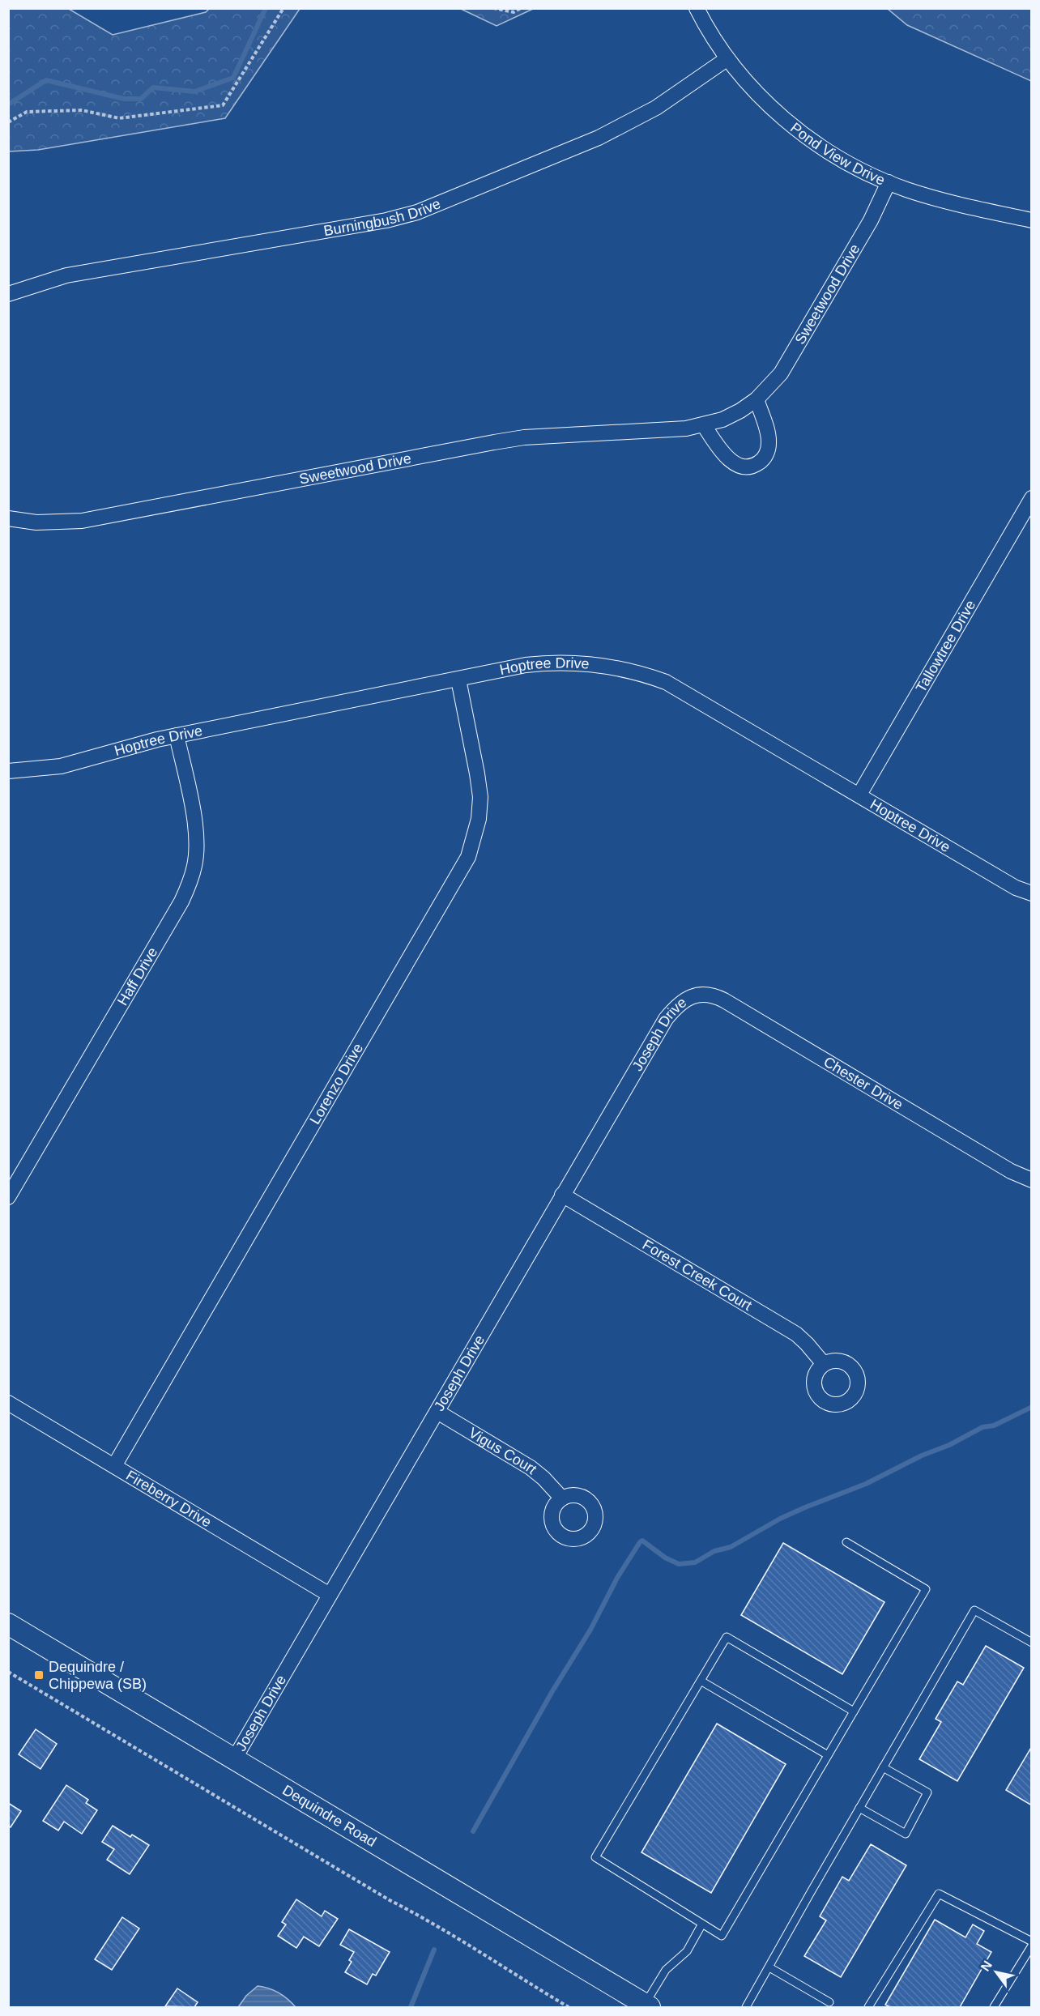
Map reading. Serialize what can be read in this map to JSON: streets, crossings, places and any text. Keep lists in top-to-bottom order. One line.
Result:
{"streets":{"main road":["Dequindre Road"],"street":["Pond View Drive","Burningbush Drive","Sweetwood Drive","Tallowtree Drive","Hoptree Drive","Haff Drive","Joseph Drive","Chester Drive","Lorenzo Drive","Forest Creek Court","Vigus Court","Fireberry Drive"]},"crossings":[["Pond View Drive","Burningbush Drive"],["Pond View Drive","Sweetwood Drive"],["Tallowtree Drive","Hoptree Drive"],["Hoptree Drive","Haff Drive"],["Hoptree Drive","Lorenzo Drive"],["Joseph Drive","Chester Drive"],["Joseph Drive","Forest Creek Court"],["Joseph Drive","Vigus Court"],["Joseph Drive","Fireberry Drive"],["Joseph Drive","Dequindre Road"],["Lorenzo Drive","Fireberry Drive"]],"places":{"transit":["Dequindre / Chippewa (SB)"]},"north":"top left"}
